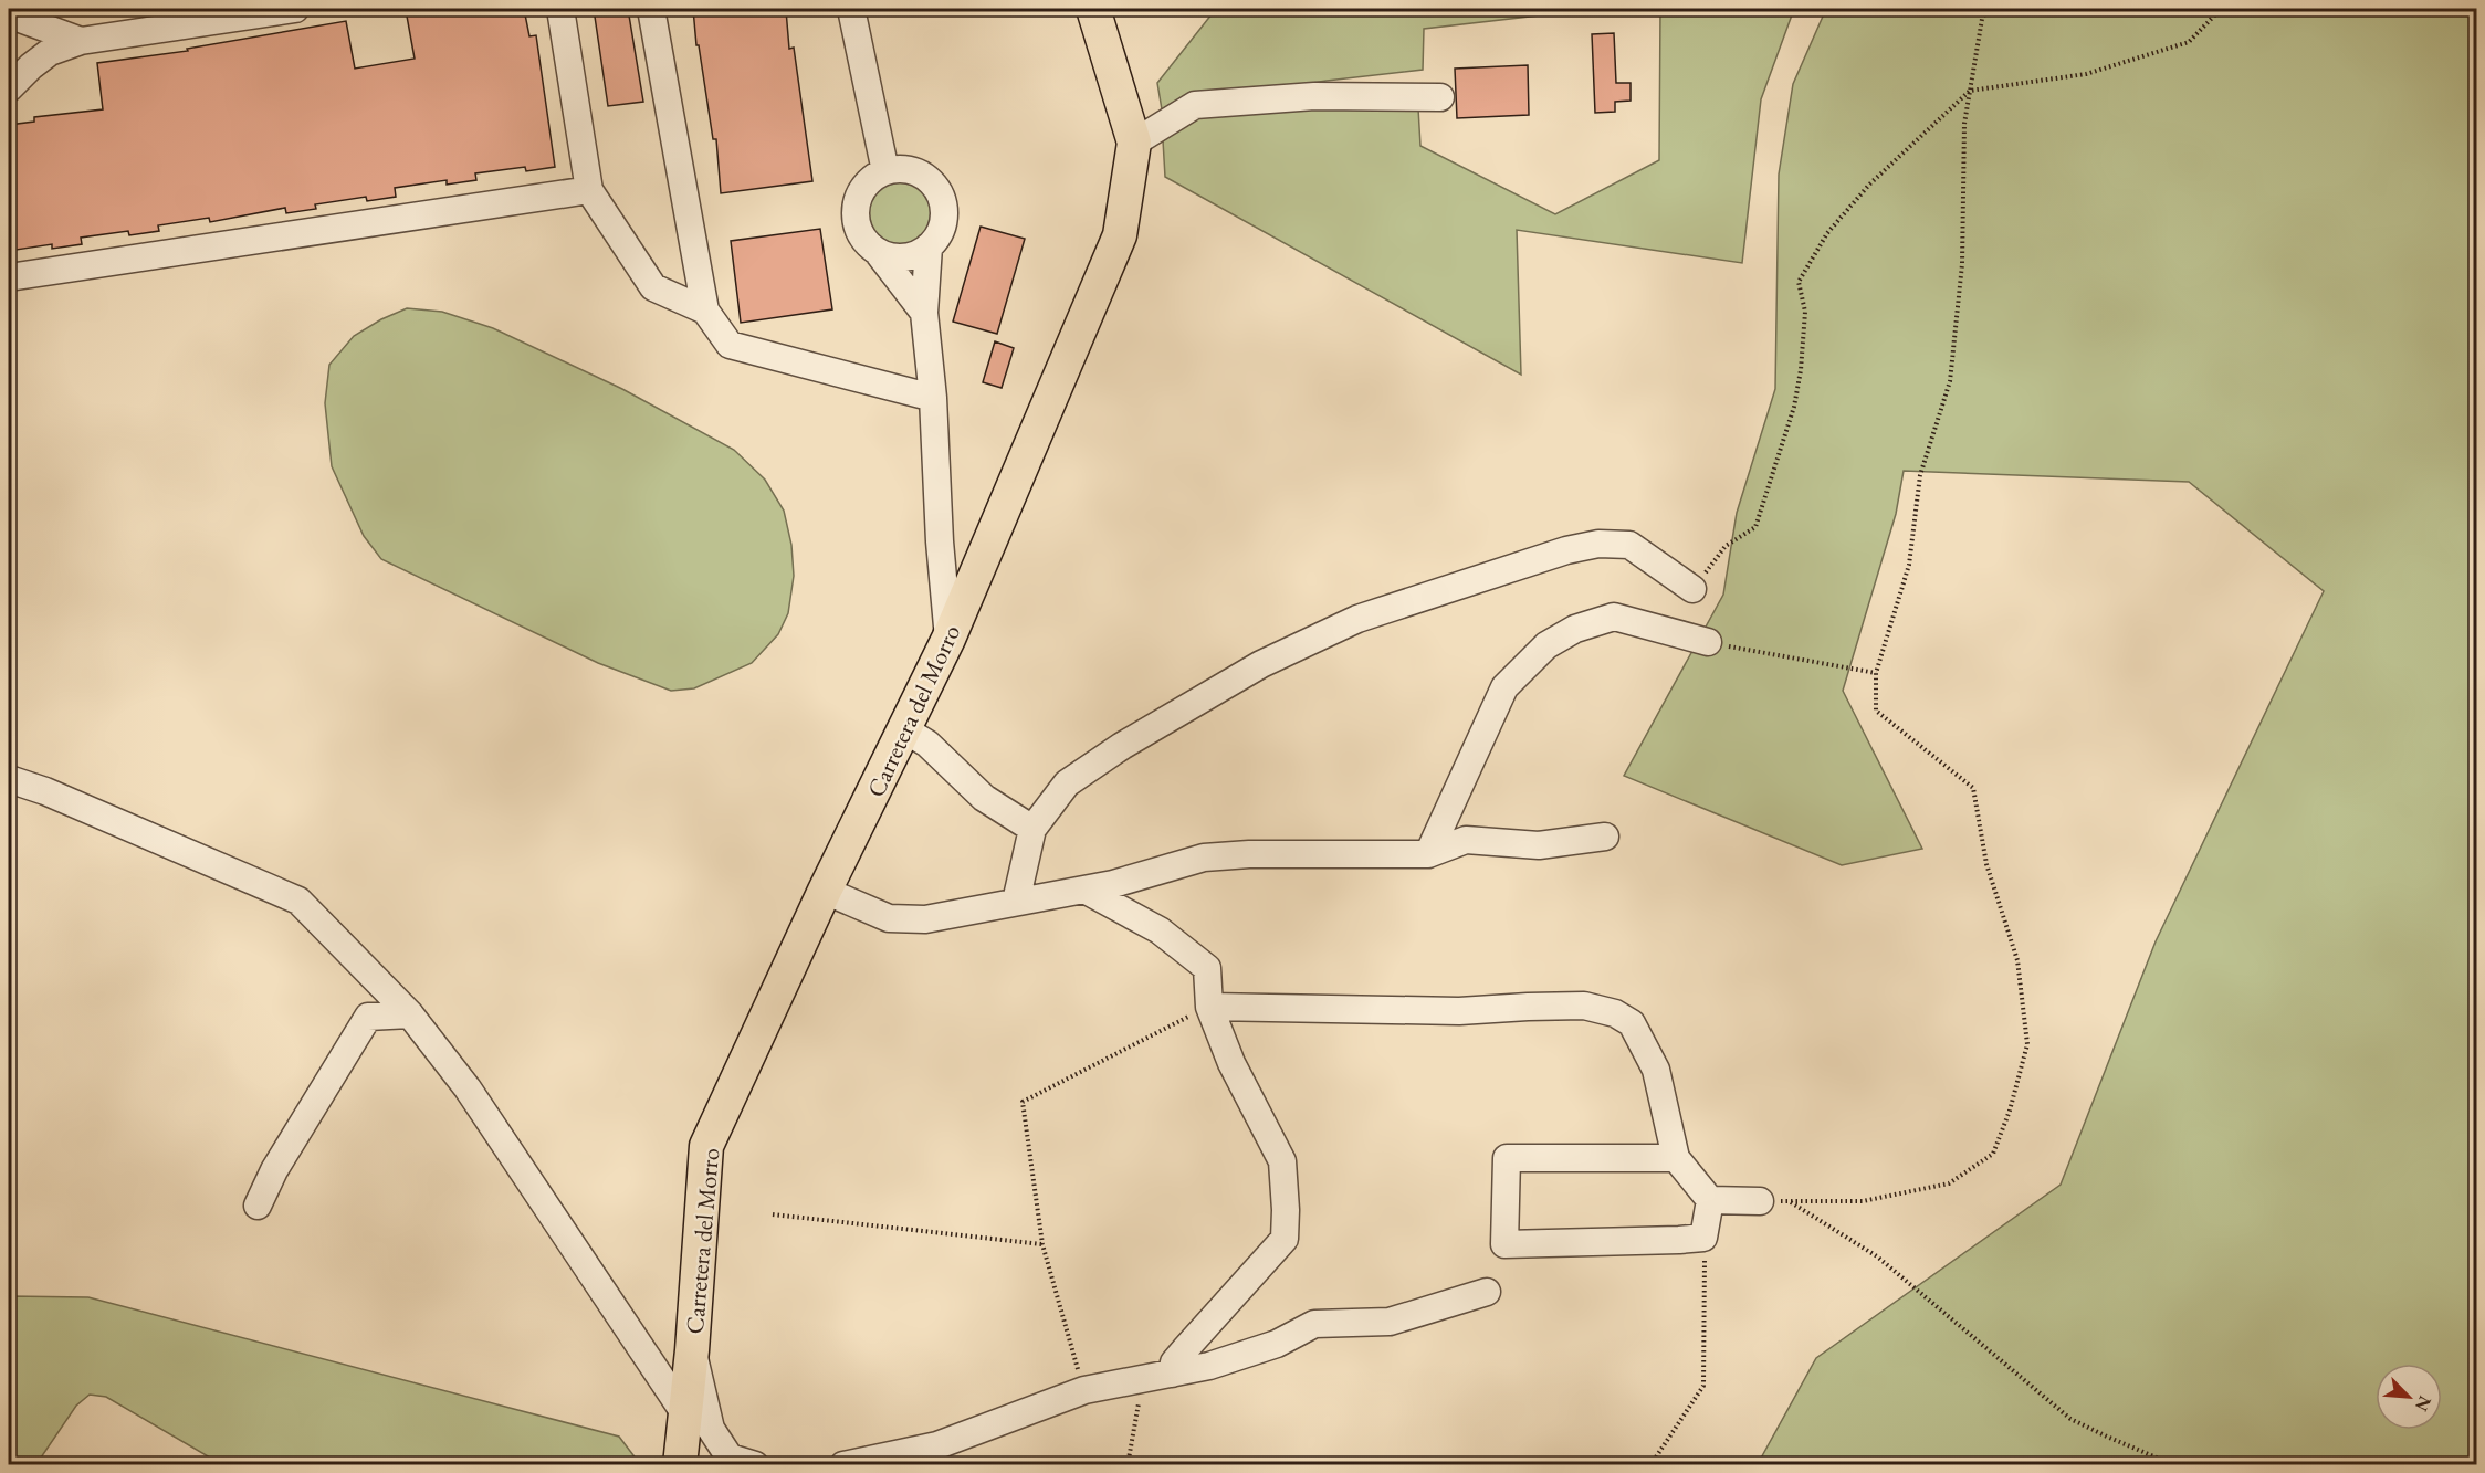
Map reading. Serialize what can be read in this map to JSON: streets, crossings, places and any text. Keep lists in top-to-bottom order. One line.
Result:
{"streets":{"main road":["Carretera del Morro"]},"north":"bottom right"}
